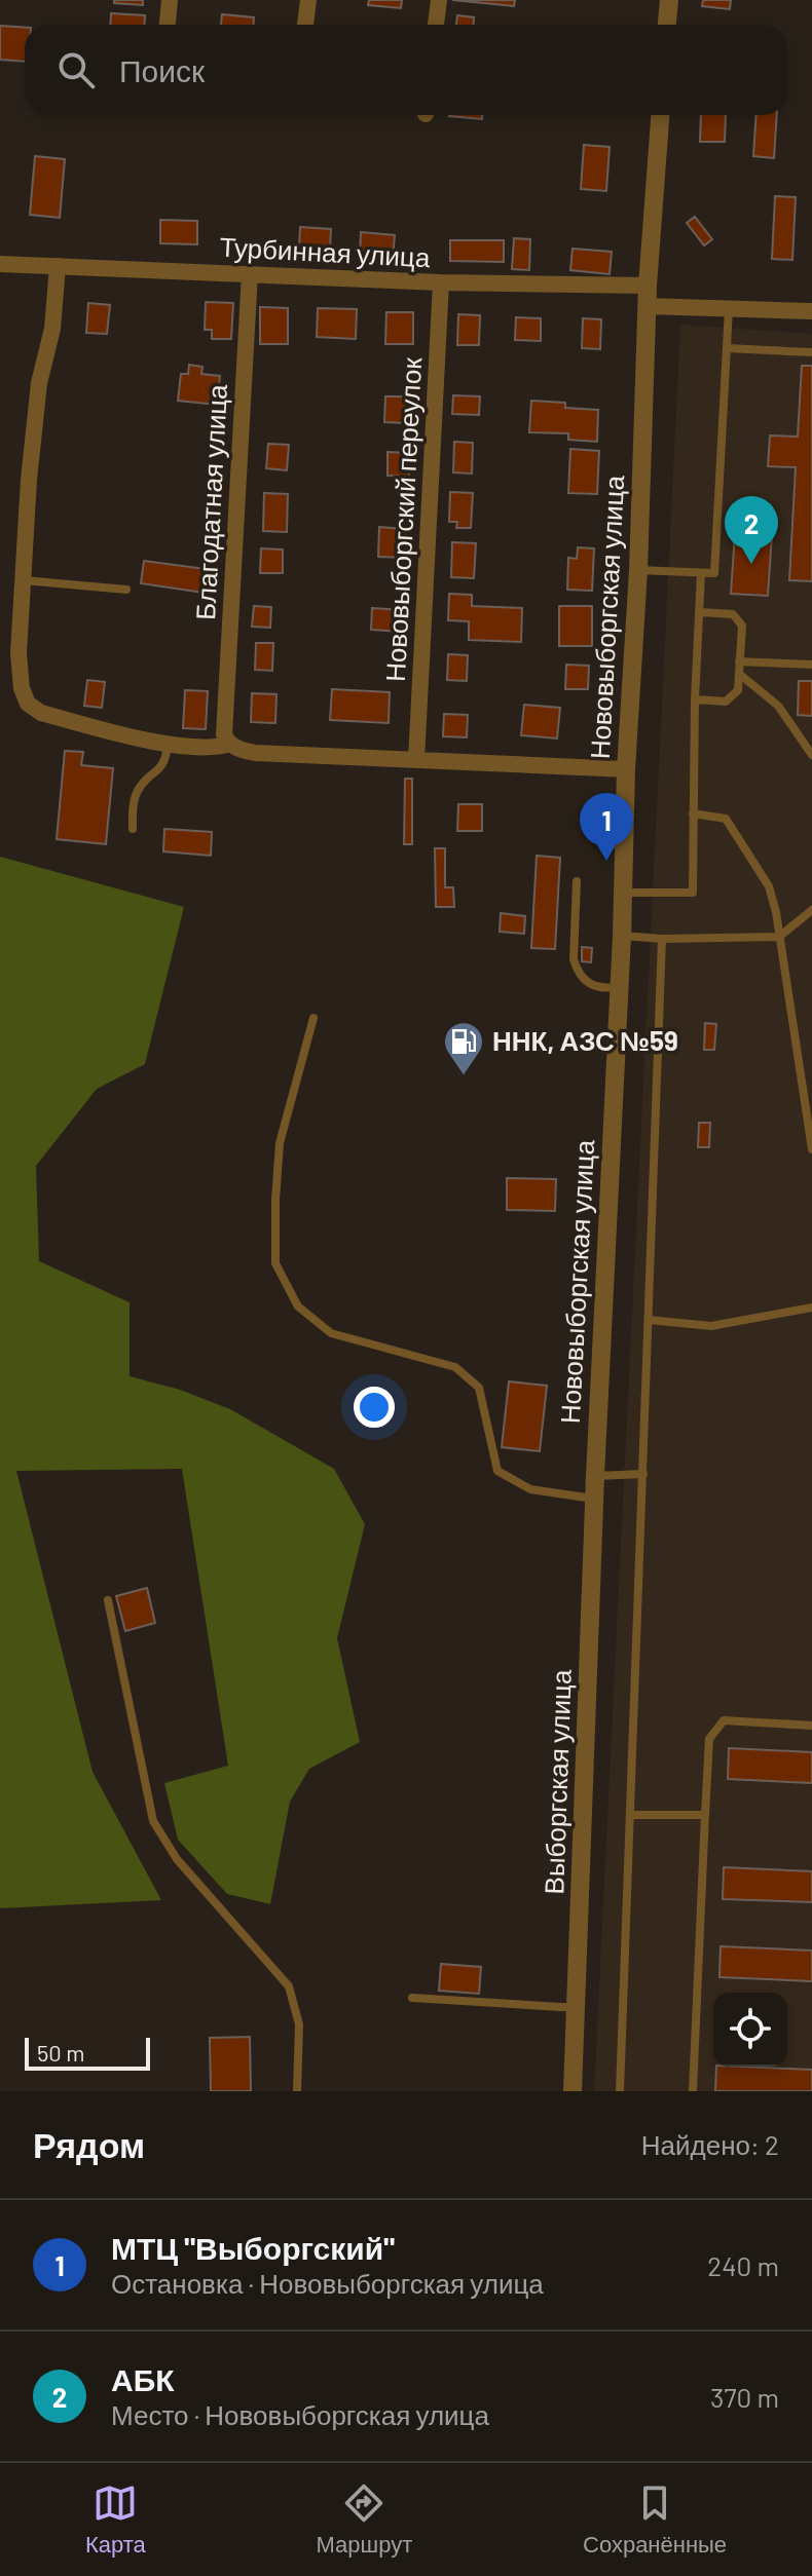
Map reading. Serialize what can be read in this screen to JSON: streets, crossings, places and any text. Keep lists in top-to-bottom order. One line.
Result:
{"streets":{"street":["Турбинная улица","Благодатная улица","Нововыборгский переулок","Нововыборгская улица","Выборгская улица"]},"crossings":[["Турбинная улица","Благодатная улица"],["Турбинная улица","Нововыборгский переулок"],["Турбинная улица","Нововыборгская улица"],["Нововыборгская улица","Выборгская улица"]],"places":{"fuel station":["ННК, АЗС №59"]},"scale_bar":"50 m","page":{"search":"Поиск","pins":["2","1"],"scale":"50 m","heading":["Рядом","Найдено: 2"],"list":[{"mark":"1","name":"МТЦ \"Выборгский\"","note":"Остановка · Нововыборгская улица","value":"240 m"},{"mark":"2","name":"АБК","note":"Место · Нововыборгская улица","value":"370 m"}],"nav":["Карта","Маршрут","Сохранённые"]}}
